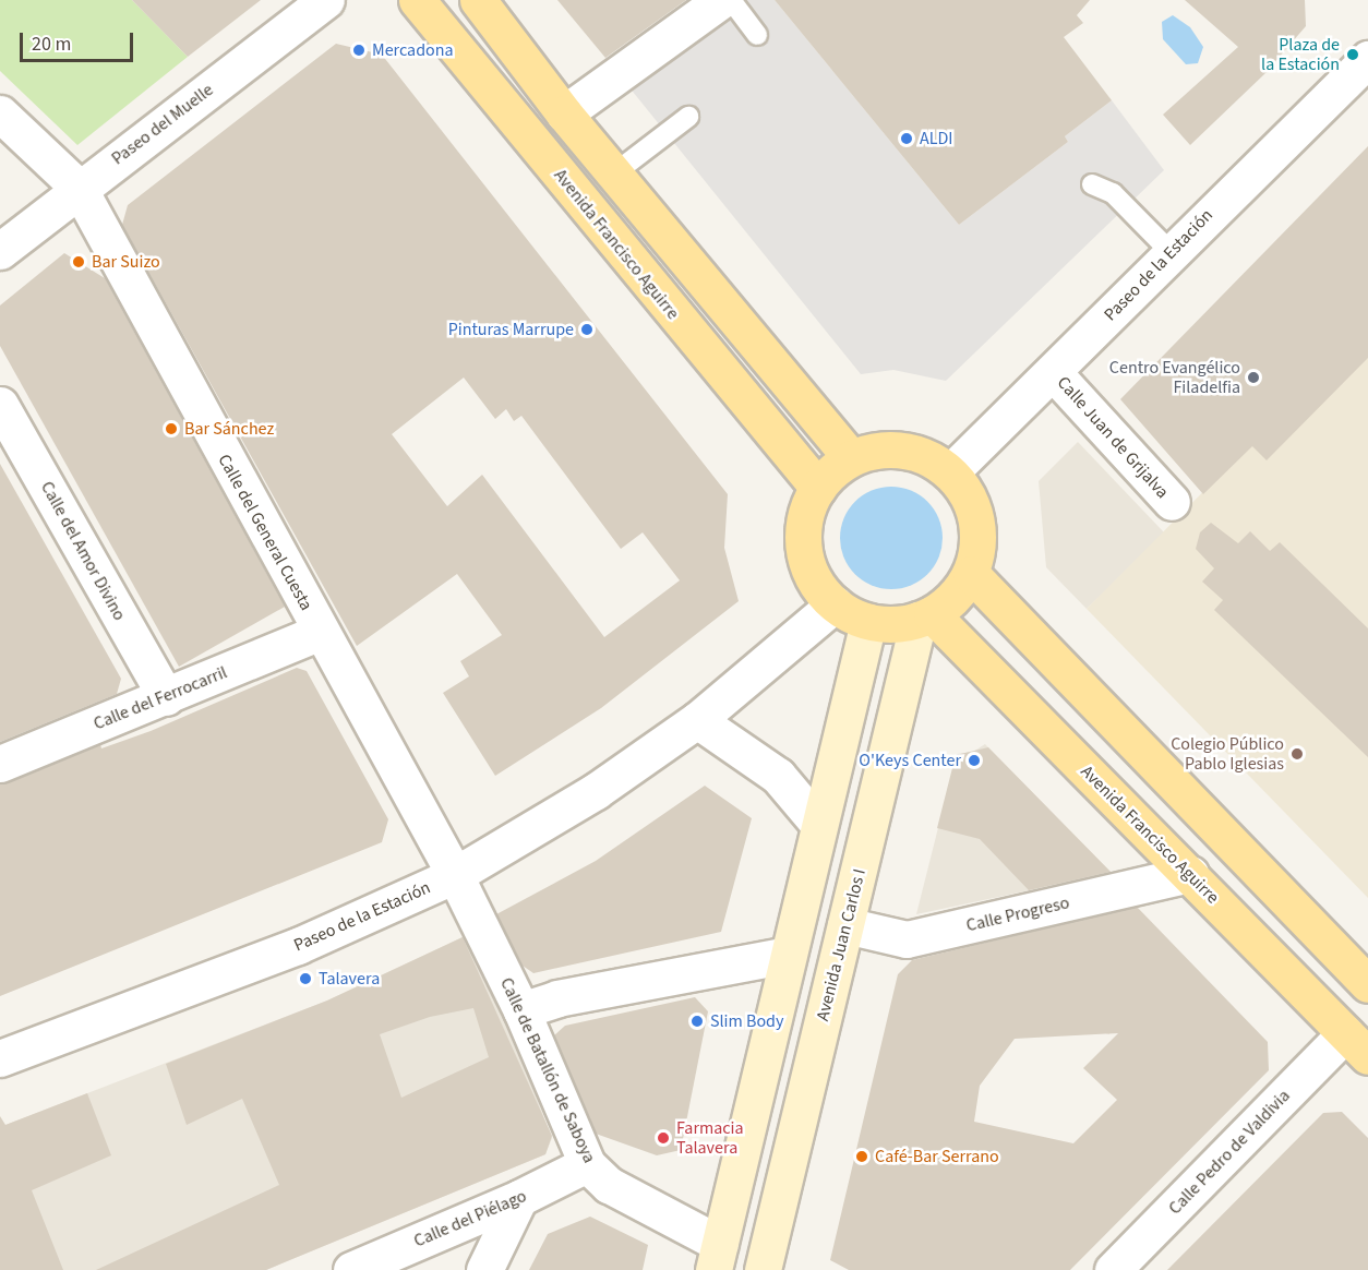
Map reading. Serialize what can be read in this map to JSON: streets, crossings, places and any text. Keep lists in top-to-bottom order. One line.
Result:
{"streets":{"main road":["Avenida Francisco Aguirre"],"street":["Paseo del Muelle","Paseo de la Estación","Calle Juan de Grijalva","Calle del General Cuesta","Calle del Amor Divino","Calle del Ferrocarril","Calle Progreso","Avenida Juan Carlos I","Calle de Batallón de Saboya","Calle Pedro de Valdivia","Calle del Piélago"]},"crossings":[["Paseo del Muelle","Calle del General Cuesta"],["Avenida Francisco Aguirre","Paseo de la Estación"],["Avenida Francisco Aguirre","Calle Progreso"],["Avenida Francisco Aguirre","Avenida Juan Carlos I"],["Avenida Francisco Aguirre","Calle Pedro de Valdivia"],["Paseo de la Estación","Calle Juan de Grijalva"],["Paseo de la Estación","Calle del General Cuesta"],["Paseo de la Estación","Avenida Juan Carlos I"],["Paseo de la Estación","Calle de Batallón de Saboya"],["Calle del General Cuesta","Calle del Ferrocarril"],["Calle del General Cuesta","Calle de Batallón de Saboya"],["Calle del Amor Divino","Calle del Ferrocarril"],["Calle Progreso","Avenida Juan Carlos I"],["Calle de Batallón de Saboya","Calle del Piélago"]],"places":["Mercadona","Plaza de la Estación","ALDI","Bar Suizo","Pinturas Marrupe","Centro Evangélico Filadelfia","Bar Sánchez","Colegio Público Pablo Iglesias","O'Keys Center","Talavera","Slim Body","Farmacia Talavera","Café-Bar Serrano"],"scale_bar":"20 m"}
